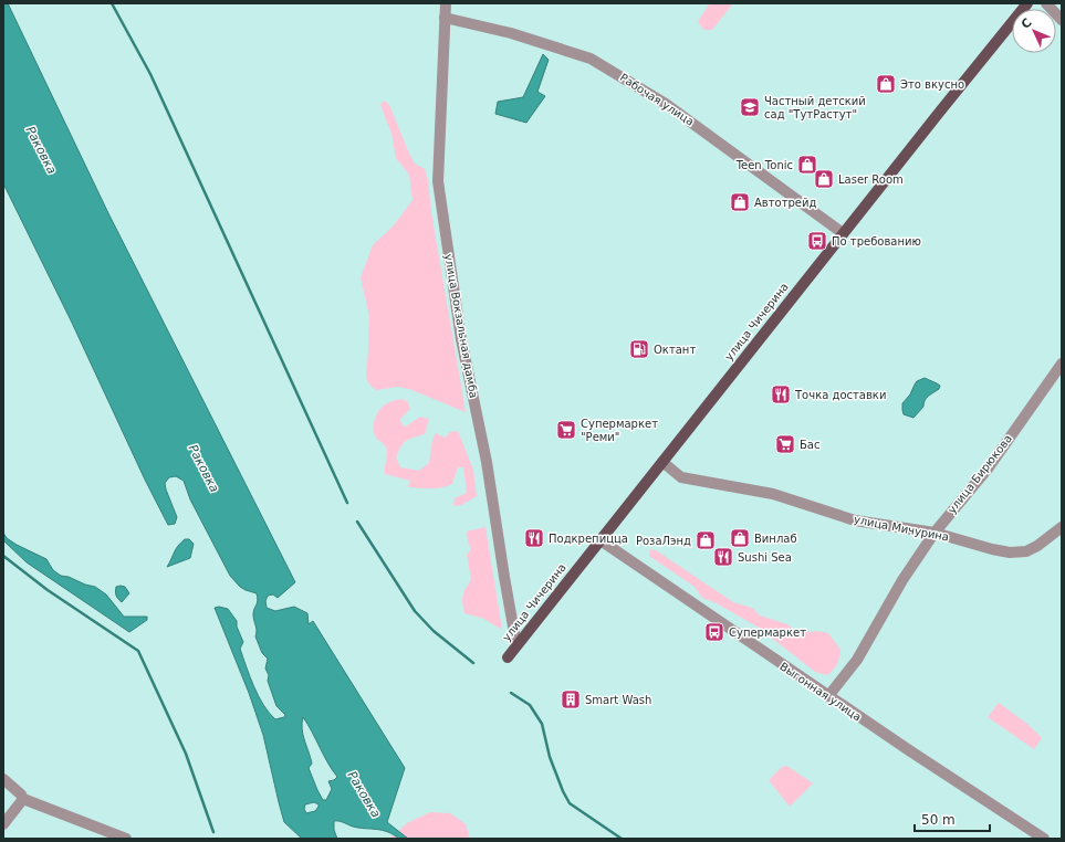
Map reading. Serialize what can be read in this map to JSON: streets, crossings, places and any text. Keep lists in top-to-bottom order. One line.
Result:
{"streets":{"main road":["улица Чичерина"],"street":["Рабочая улица","улица Вокзальная дамба","улица Бирюкова","улица Мичурина","Выгонная улица"]},"crossings":[["Рабочая улица","улица Чичерина"],["Рабочая улица","улица Вокзальная дамба"],["улица Чичерина","улица Вокзальная дамба"],["улица Чичерина","улица Мичурина"],["улица Чичерина","Выгонная улица"],["улица Бирюкова","улица Мичурина"],["улица Бирюкова","Выгонная улица"]],"water":["Раковка"],"places":{"shop":["Это вкусно","Teen Tonic","Laser Room","Автотрейд","Винлаб","РозаЛэнд"],"school or university":["Частный детский сад \"ТутРастут\""],"bus stop":["По требованию","Супермаркет"],"fuel station":["Октант"],"restaurant":["Точка доставки","Подкрепицца","Sushi Sea"],"supermarket":["Супермаркет \"Реми\"","Бас"],"building":["Smart Wash"]},"scale_bar":"50 m","north":"top left"}
